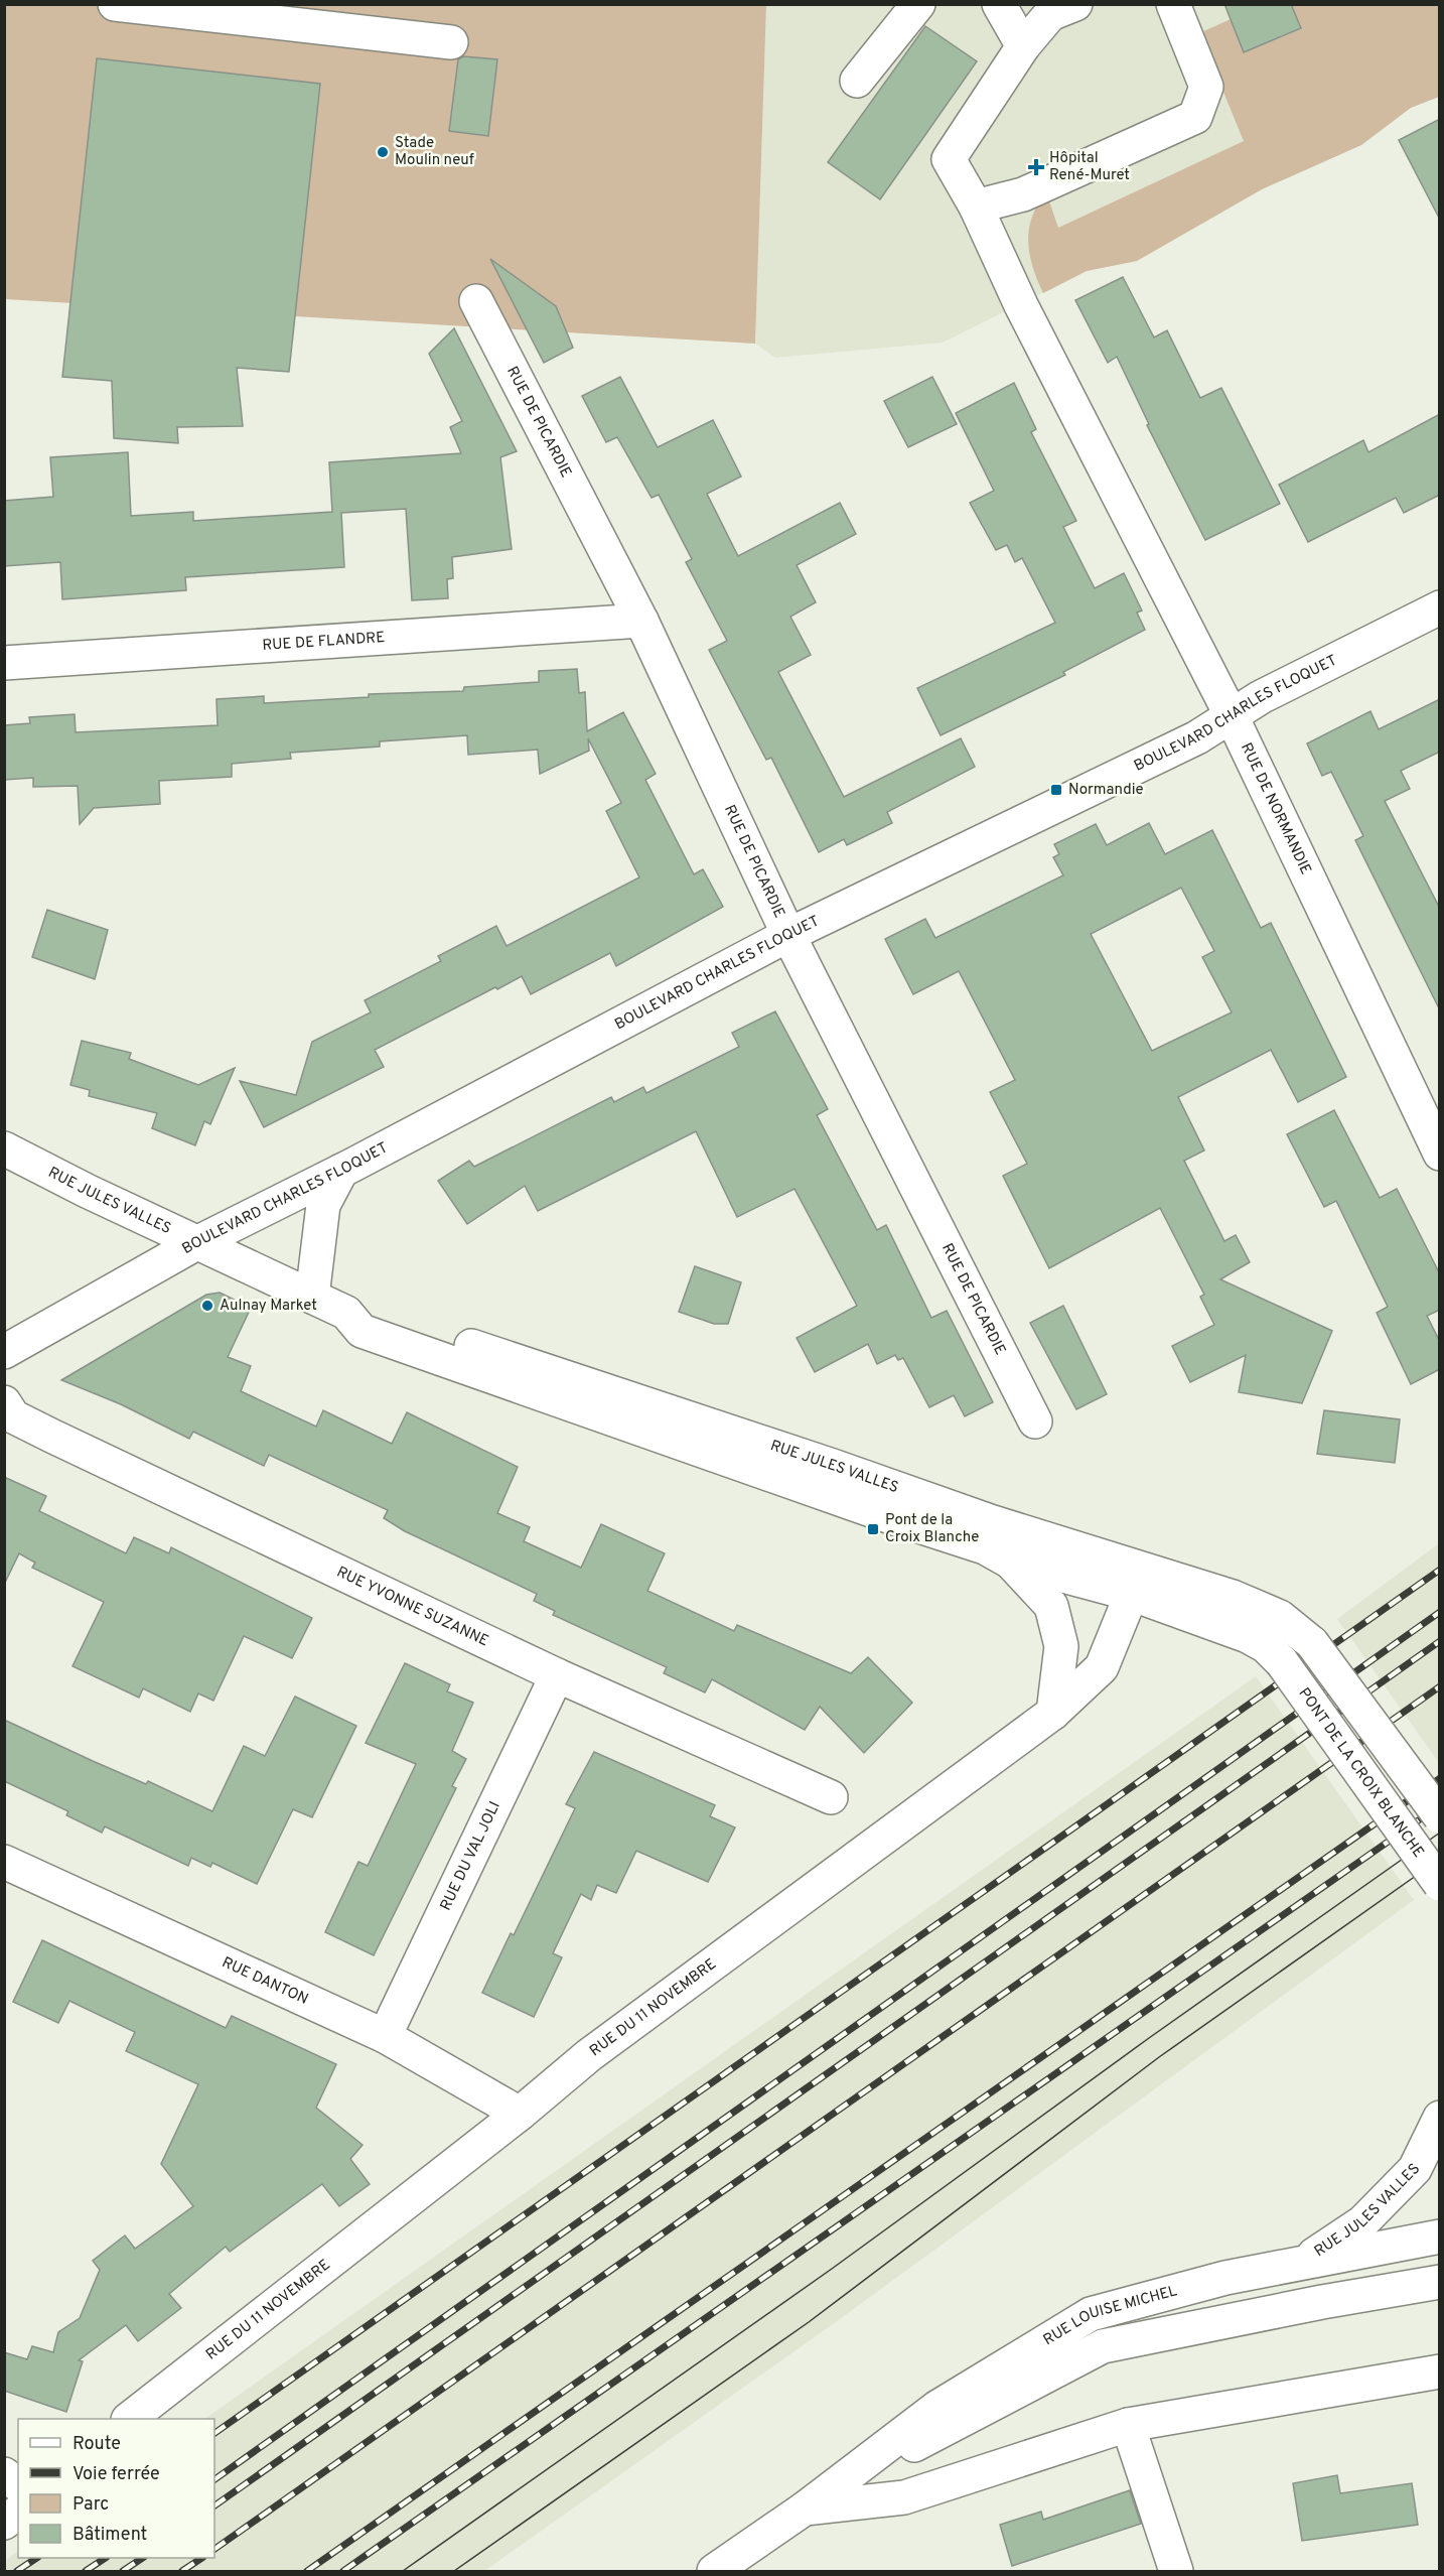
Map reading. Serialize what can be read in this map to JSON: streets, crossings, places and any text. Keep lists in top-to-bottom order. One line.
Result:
{"streets":{"street":["RUE DE PICARDIE","RUE DE FLANDRE","BOULEVARD CHARLES FLOQUET","RUE DE NORMANDIE","RUE JULES VALLES","RUE YVONNE SUZANNE","PONT DE LA CROIX BLANCHE","RUE DU VAL JOLI","RUE DANTON","RUE DU 11 NOVEMBRE","RUE LOUISE MICHEL"]},"crossings":[["RUE DE PICARDIE","RUE DE FLANDRE"],["RUE DE PICARDIE","BOULEVARD CHARLES FLOQUET"],["BOULEVARD CHARLES FLOQUET","RUE DE NORMANDIE"],["BOULEVARD CHARLES FLOQUET","RUE JULES VALLES"],["RUE JULES VALLES","PONT DE LA CROIX BLANCHE"],["RUE JULES VALLES","RUE DU 11 NOVEMBRE"],["RUE JULES VALLES","RUE LOUISE MICHEL"],["RUE YVONNE SUZANNE","RUE DU VAL JOLI"],["RUE DU VAL JOLI","RUE DANTON"],["RUE DANTON","RUE DU 11 NOVEMBRE"]],"places":{"other":["Stade Moulin neuf","Aulnay Market"],"health":["Hôpital René-Muret"],"transit":["Normandie","Pont de la Croix Blanche"]},"legend":["Route","Voie ferrée","Parc","Bâtiment"]}
